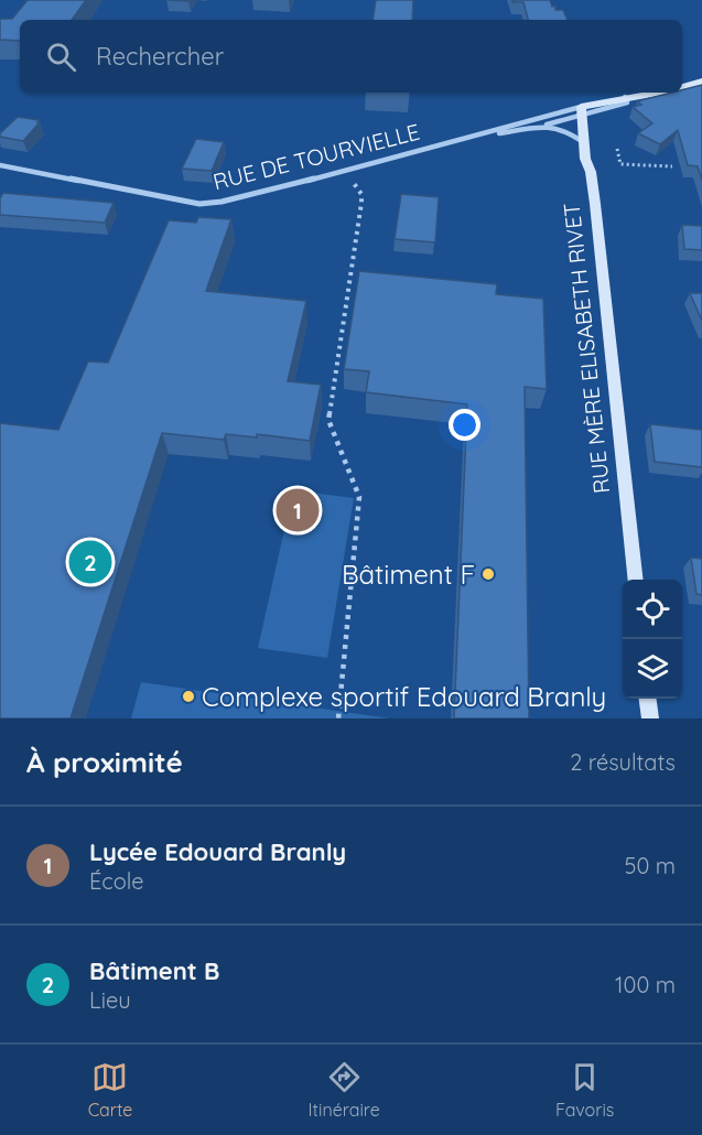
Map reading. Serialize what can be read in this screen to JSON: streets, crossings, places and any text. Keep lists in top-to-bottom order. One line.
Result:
{"streets":{"street":["RUE DE TOURVIELLE","RUE MÈRE ELISABETH RIVET"]},"crossings":[["RUE DE TOURVIELLE","RUE MÈRE ELISABETH RIVET"]],"places":["Bâtiment F","Complexe sportif Edouard Branly"],"page":{"search":"Rechercher","pins":["1","2"],"heading":["À proximité","2 résultats"],"list":[{"mark":"1","name":"Lycée Edouard Branly","note":"École","value":"50 m"},{"mark":"2","name":"Bâtiment B","note":"Lieu","value":"100 m"}],"nav":["Carte","Itinéraire","Favoris"]}}
